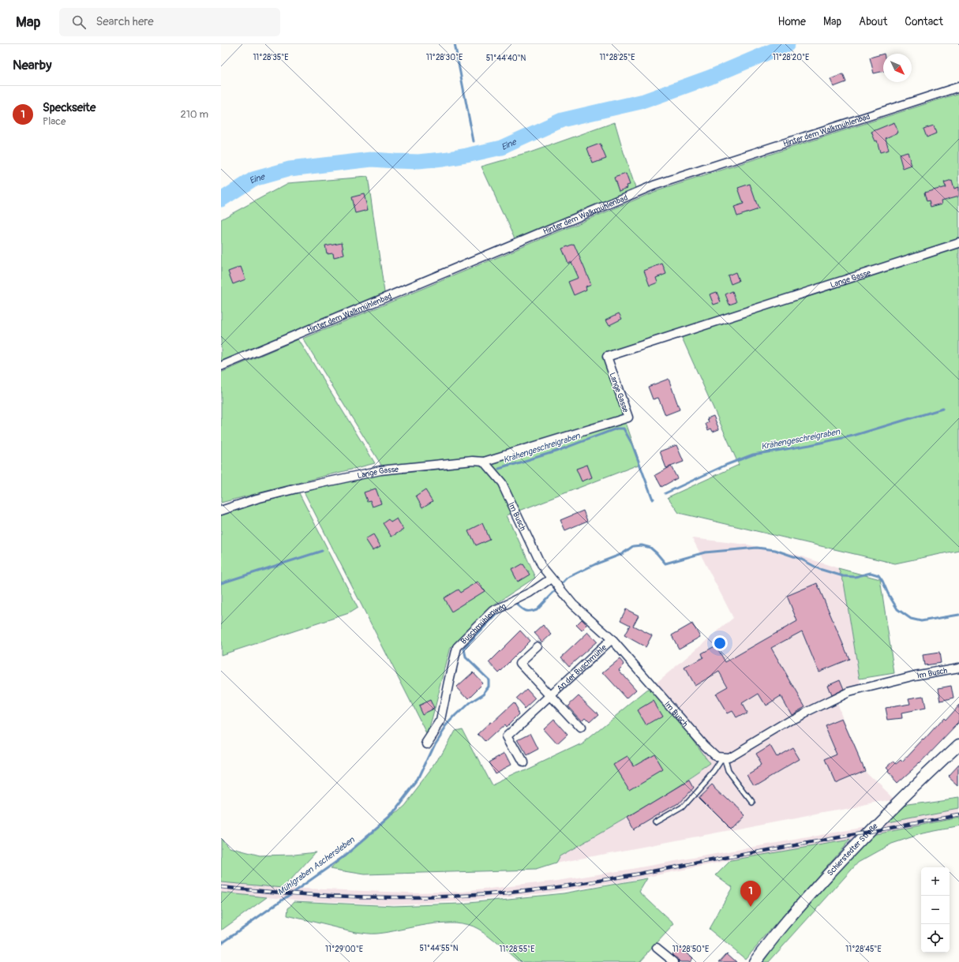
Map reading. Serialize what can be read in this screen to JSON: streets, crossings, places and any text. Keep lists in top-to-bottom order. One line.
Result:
{"streets":{"street":["Hinter dem Walkmühlenbad","Lange Gasse","Im Busch","Buschmühlenweg","An der Buschmühle","Schierstedter Straße"]},"crossings":[["Lange Gasse","Im Busch"],["Im Busch","Buschmühlenweg"],["Im Busch","An der Buschmühle"]],"water":["Eine","Krähengeschreigraben","Mühlgraben Aschersleben"],"north":"bottom right","page":{"header":"Map","search":"Search here","nav":["Home","Map","About","Contact"],"heading":"Nearby","list":[{"mark":"1","name":"Speckseite","note":"Place","value":"210 m"}],"map_buttons":["+","−"],"pins":"1"},"coordinates":["11°28'35\"E","11°28'25\"E","11°28'20\"E","11°28'30\"E","51°44'40\"N","51°44'55\"N","11°29'00\"E","11°28'55\"E","11°28'50\"E","11°28'45\"E"]}
